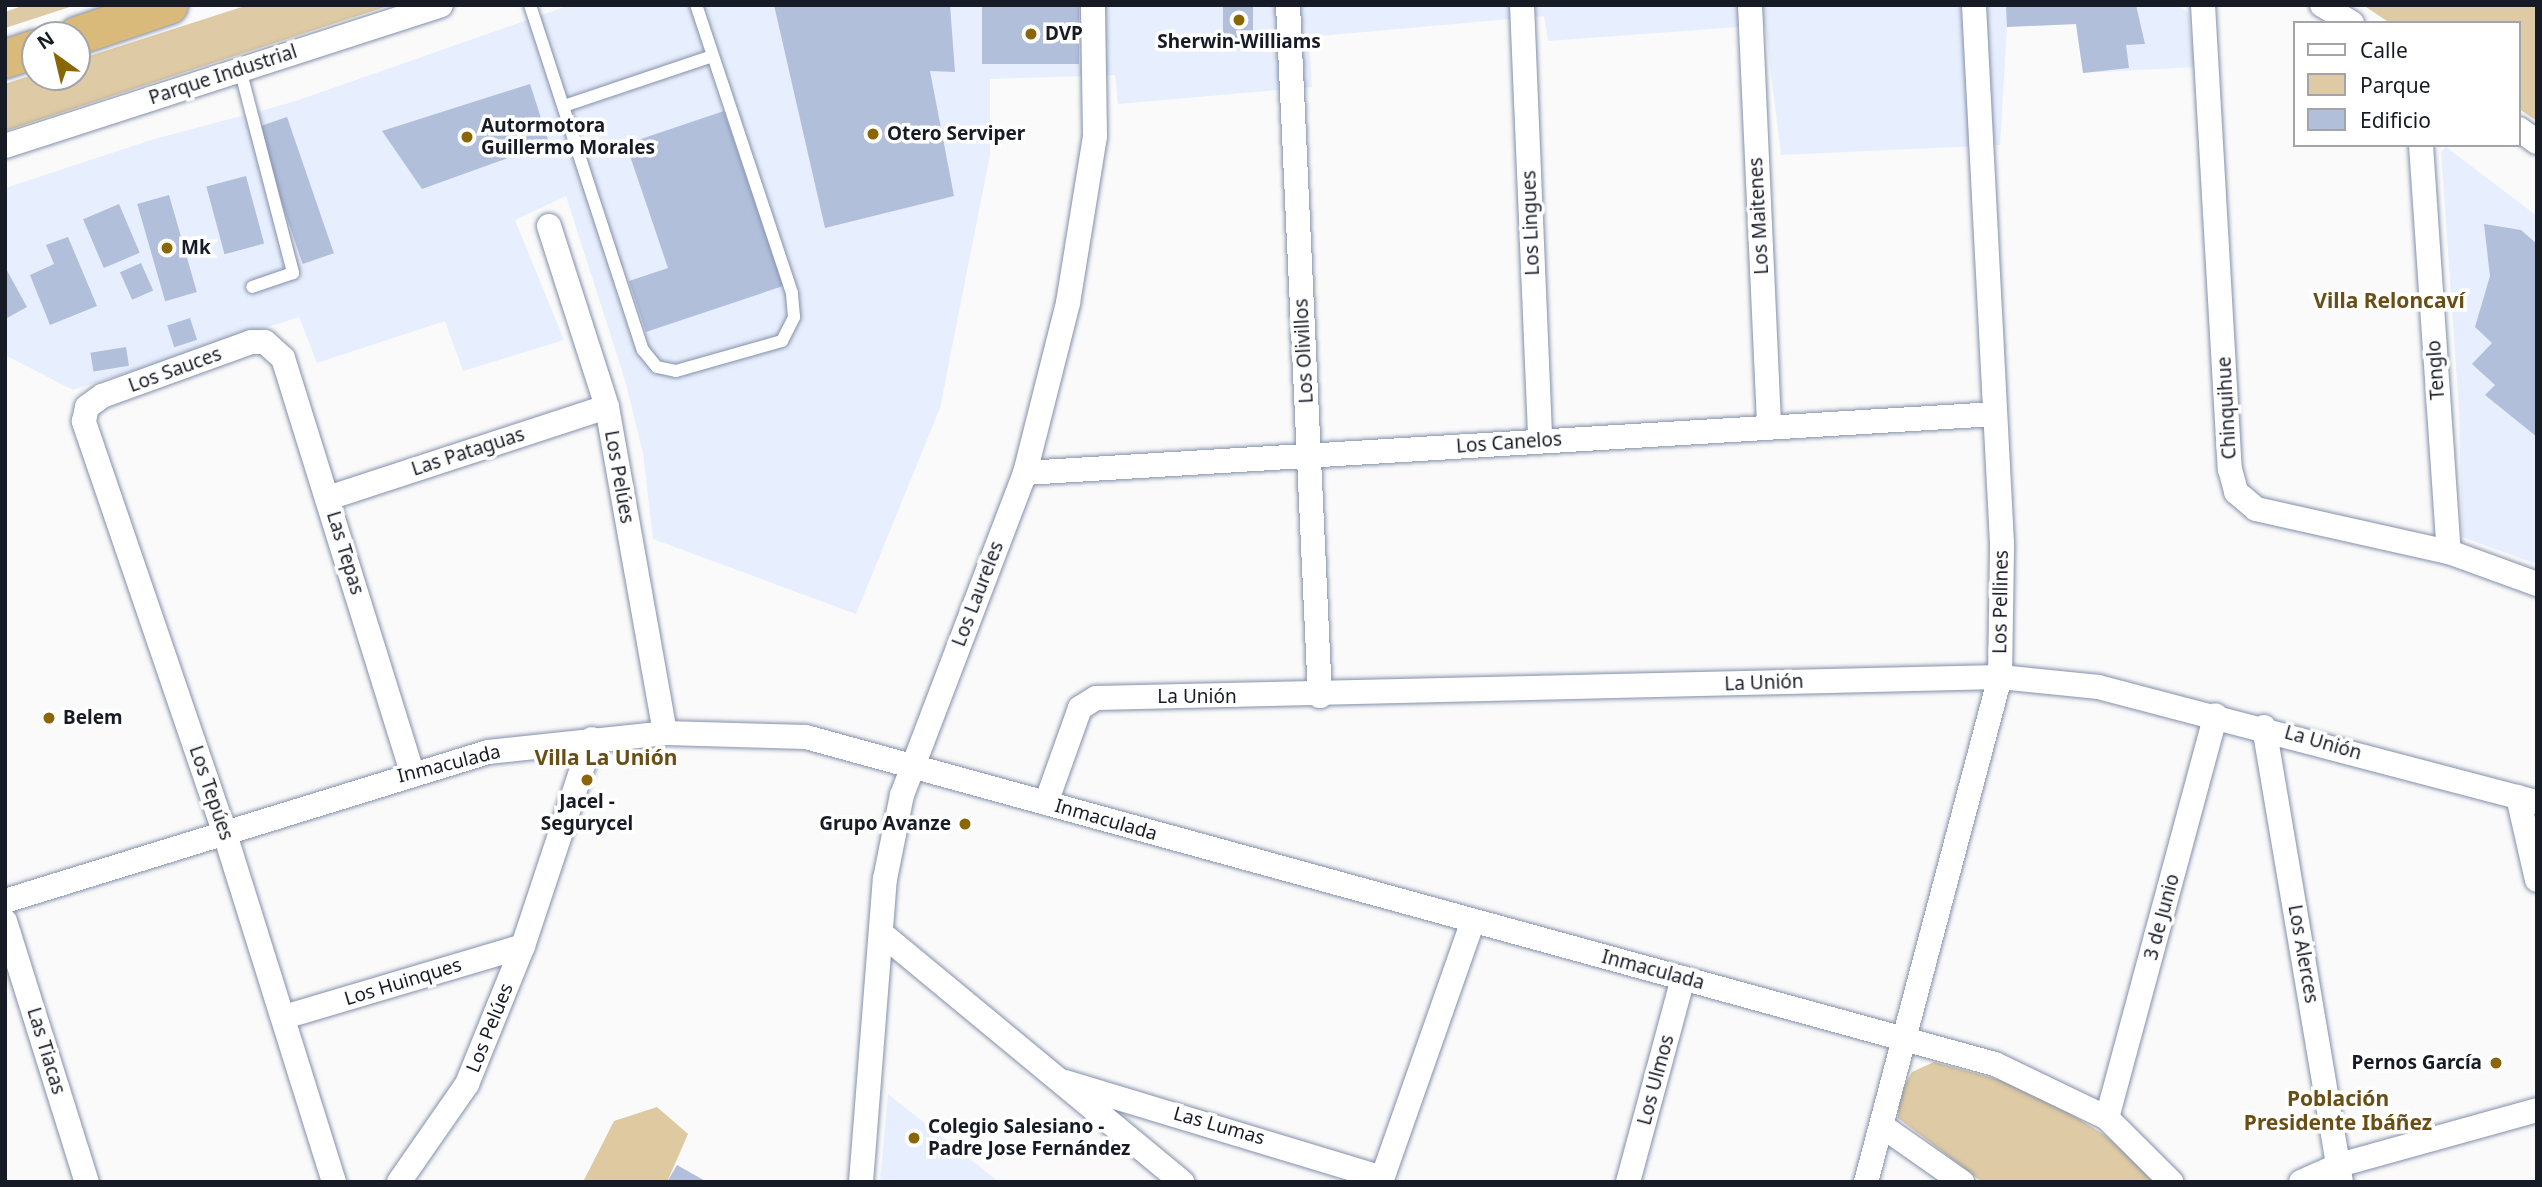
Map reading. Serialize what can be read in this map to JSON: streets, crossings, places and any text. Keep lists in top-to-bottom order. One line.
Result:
{"streets":{"street":["Parque Industrial","Los Maitenes","Los Lingues","Los Olivillos","Los Sauces","Tenglo","Chinquihue","Los Canelos","Las Pataguas","Los Pelúes","Las Tepas","Los Laureles","Los Pellines","La Unión","Inmaculada","Los Tepúes","3 de Junio","Los Alerces","Los Huinques","Las Tiacas","Los Ulmos","Las Lumas"]},"crossings":[["Los Maitenes","Los Canelos"],["Los Lingues","Los Canelos"],["Los Olivillos","Los Canelos"],["Los Olivillos","La Unión"],["Los Sauces","Las Tepas"],["Los Sauces","Los Tepúes"],["Tenglo","Chinquihue"],["Los Canelos","Los Laureles"],["Los Canelos","Los Pellines"],["Las Pataguas","Los Pelúes"],["Las Pataguas","Las Tepas"],["Los Pelúes","Inmaculada"],["Los Pelúes","Los Huinques"],["Las Tepas","Inmaculada"],["Los Laureles","Inmaculada"],["Los Laureles","Las Lumas"],["Los Pellines","La Unión"],["Los Pellines","Inmaculada"],["La Unión","Inmaculada"],["La Unión","3 de Junio"],["La Unión","Los Alerces"],["Inmaculada","Los Tepúes"],["Inmaculada","3 de Junio"],["Inmaculada","Los Ulmos"],["Inmaculada","Las Lumas"],["Los Tepúes","Los Huinques"]],"districts":["Villa Reloncaví","Villa La Unión","Población Presidente Ibáñez"],"places":["Sherwin-Williams","DVP","Otero Serviper","Autormotora Guillermo Morales","Mk","Belem","Jacel - Segurycel","Grupo Avanze","Pernos García","Colegio Salesiano - Padre Jose Fernández"],"legend":["Calle","Parque","Edificio"],"north":"top left"}
